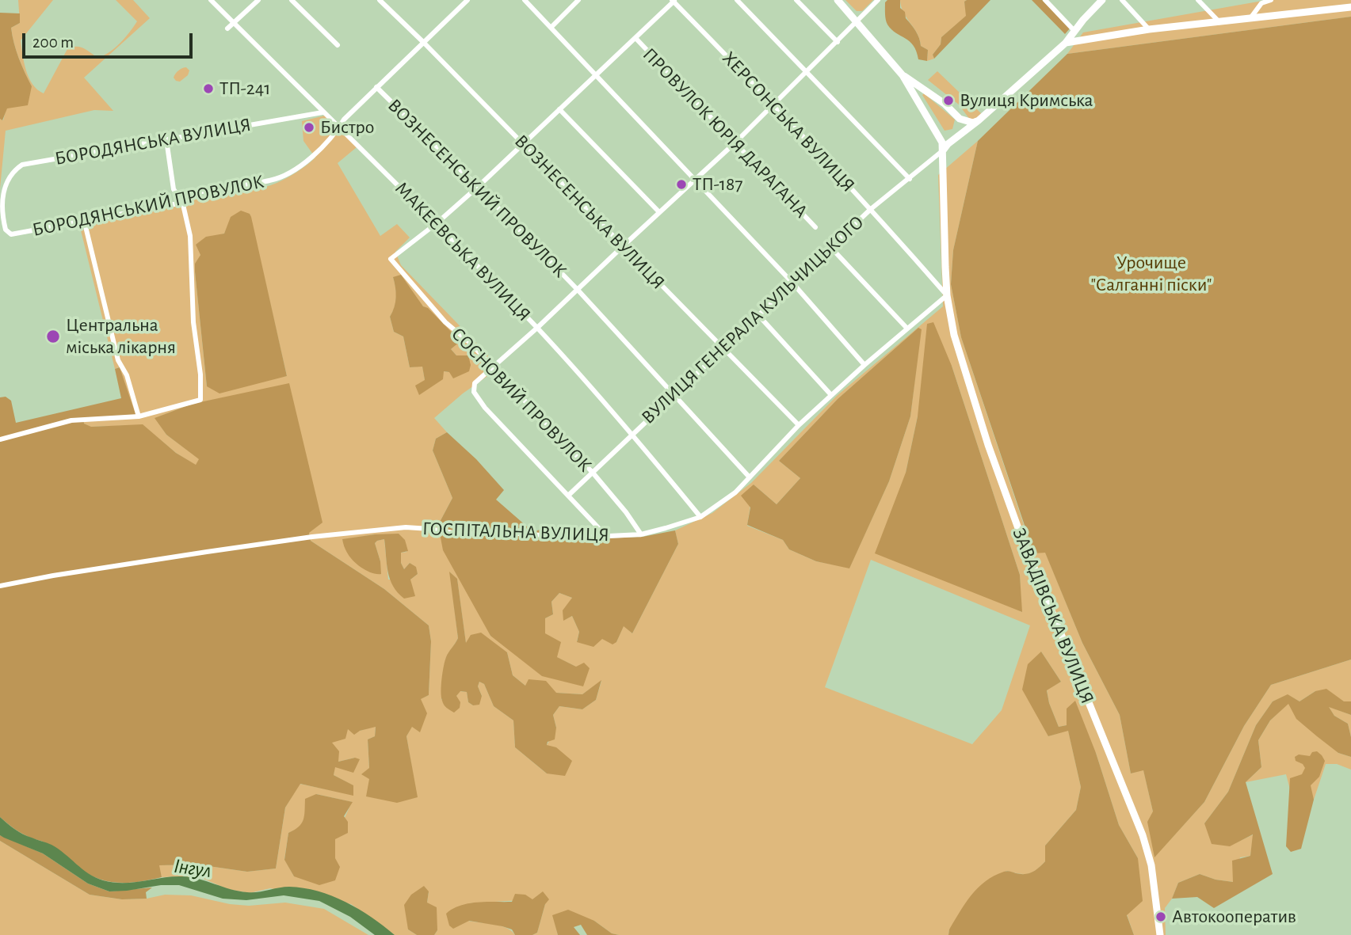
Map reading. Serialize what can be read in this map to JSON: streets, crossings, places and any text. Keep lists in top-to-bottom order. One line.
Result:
{"streets":{"street":["ХЕРСОНСЬКА ВУЛИЦЯ","ПРОВУЛОК ЮРІЯ ДАРАГАНА","БОРОДЯНСЬКА ВУЛИЦЯ","ВОЗНЕСЕНСЬКИЙ ПРОВУЛОК","БОРОДЯНСЬКИЙ ПРОВУЛОК","ВОЗНЕСЕНСЬКА ВУЛИЦЯ","МАКЕЄВСЬКА ВУЛИЦЯ","ВУЛИЦЯ ГЕНЕРАЛА КУЛЬЧИЦЬКОГО","СОСНОВИЙ ПРОВУЛОК","ГОСПІТАЛЬНА ВУЛИЦЯ","ЗАВАДІВСЬКА ВУЛИЦЯ"]},"crossings":[["ХЕРСОНСЬКА ВУЛИЦЯ","ВУЛИЦЯ ГЕНЕРАЛА КУЛЬЧИЦЬКОГО"],["ХЕРСОНСЬКА ВУЛИЦЯ","ГОСПІТАЛЬНА ВУЛИЦЯ"],["ХЕРСОНСЬКА ВУЛИЦЯ","ЗАВАДІВСЬКА ВУЛИЦЯ"],["БОРОДЯНСЬКА ВУЛИЦЯ","БОРОДЯНСЬКИЙ ПРОВУЛОК"],["БОРОДЯНСЬКА ВУЛИЦЯ","МАКЕЄВСЬКА ВУЛИЦЯ"],["ВОЗНЕСЕНСЬКИЙ ПРОВУЛОК","БОРОДЯНСЬКИЙ ПРОВУЛОК"],["ВОЗНЕСЕНСЬКИЙ ПРОВУЛОК","ВУЛИЦЯ ГЕНЕРАЛА КУЛЬЧИЦЬКОГО"],["ВОЗНЕСЕНСЬКИЙ ПРОВУЛОК","ГОСПІТАЛЬНА ВУЛИЦЯ"],["БОРОДЯНСЬКИЙ ПРОВУЛОК","ВОЗНЕСЕНСЬКА ВУЛИЦЯ"],["БОРОДЯНСЬКИЙ ПРОВУЛОК","МАКЕЄВСЬКА ВУЛИЦЯ"],["ВОЗНЕСЕНСЬКА ВУЛИЦЯ","ВУЛИЦЯ ГЕНЕРАЛА КУЛЬЧИЦЬКОГО"],["ВОЗНЕСЕНСЬКА ВУЛИЦЯ","ГОСПІТАЛЬНА ВУЛИЦЯ"],["МАКЕЄВСЬКА ВУЛИЦЯ","ВУЛИЦЯ ГЕНЕРАЛА КУЛЬЧИЦЬКОГО"],["МАКЕЄВСЬКА ВУЛИЦЯ","СОСНОВИЙ ПРОВУЛОК"],["МАКЕЄВСЬКА ВУЛИЦЯ","ГОСПІТАЛЬНА ВУЛИЦЯ"],["ВУЛИЦЯ ГЕНЕРАЛА КУЛЬЧИЦЬКОГО","СОСНОВИЙ ПРОВУЛОК"],["ВУЛИЦЯ ГЕНЕРАЛА КУЛЬЧИЦЬКОГО","ЗАВАДІВСЬКА ВУЛИЦЯ"],["СОСНОВИЙ ПРОВУЛОК","ГОСПІТАЛЬНА ВУЛИЦЯ"],["ГОСПІТАЛЬНА ВУЛИЦЯ","ЗАВАДІВСЬКА ВУЛИЦЯ"]],"water":["Інгул"],"parks":["Урочище \"Салганні піски\""],"places":["ТП-241","Вулиця Кримська","Бистро","ТП-187","Центральна міська лікарня","Автокооператив"],"scale_bar":"200 m"}
